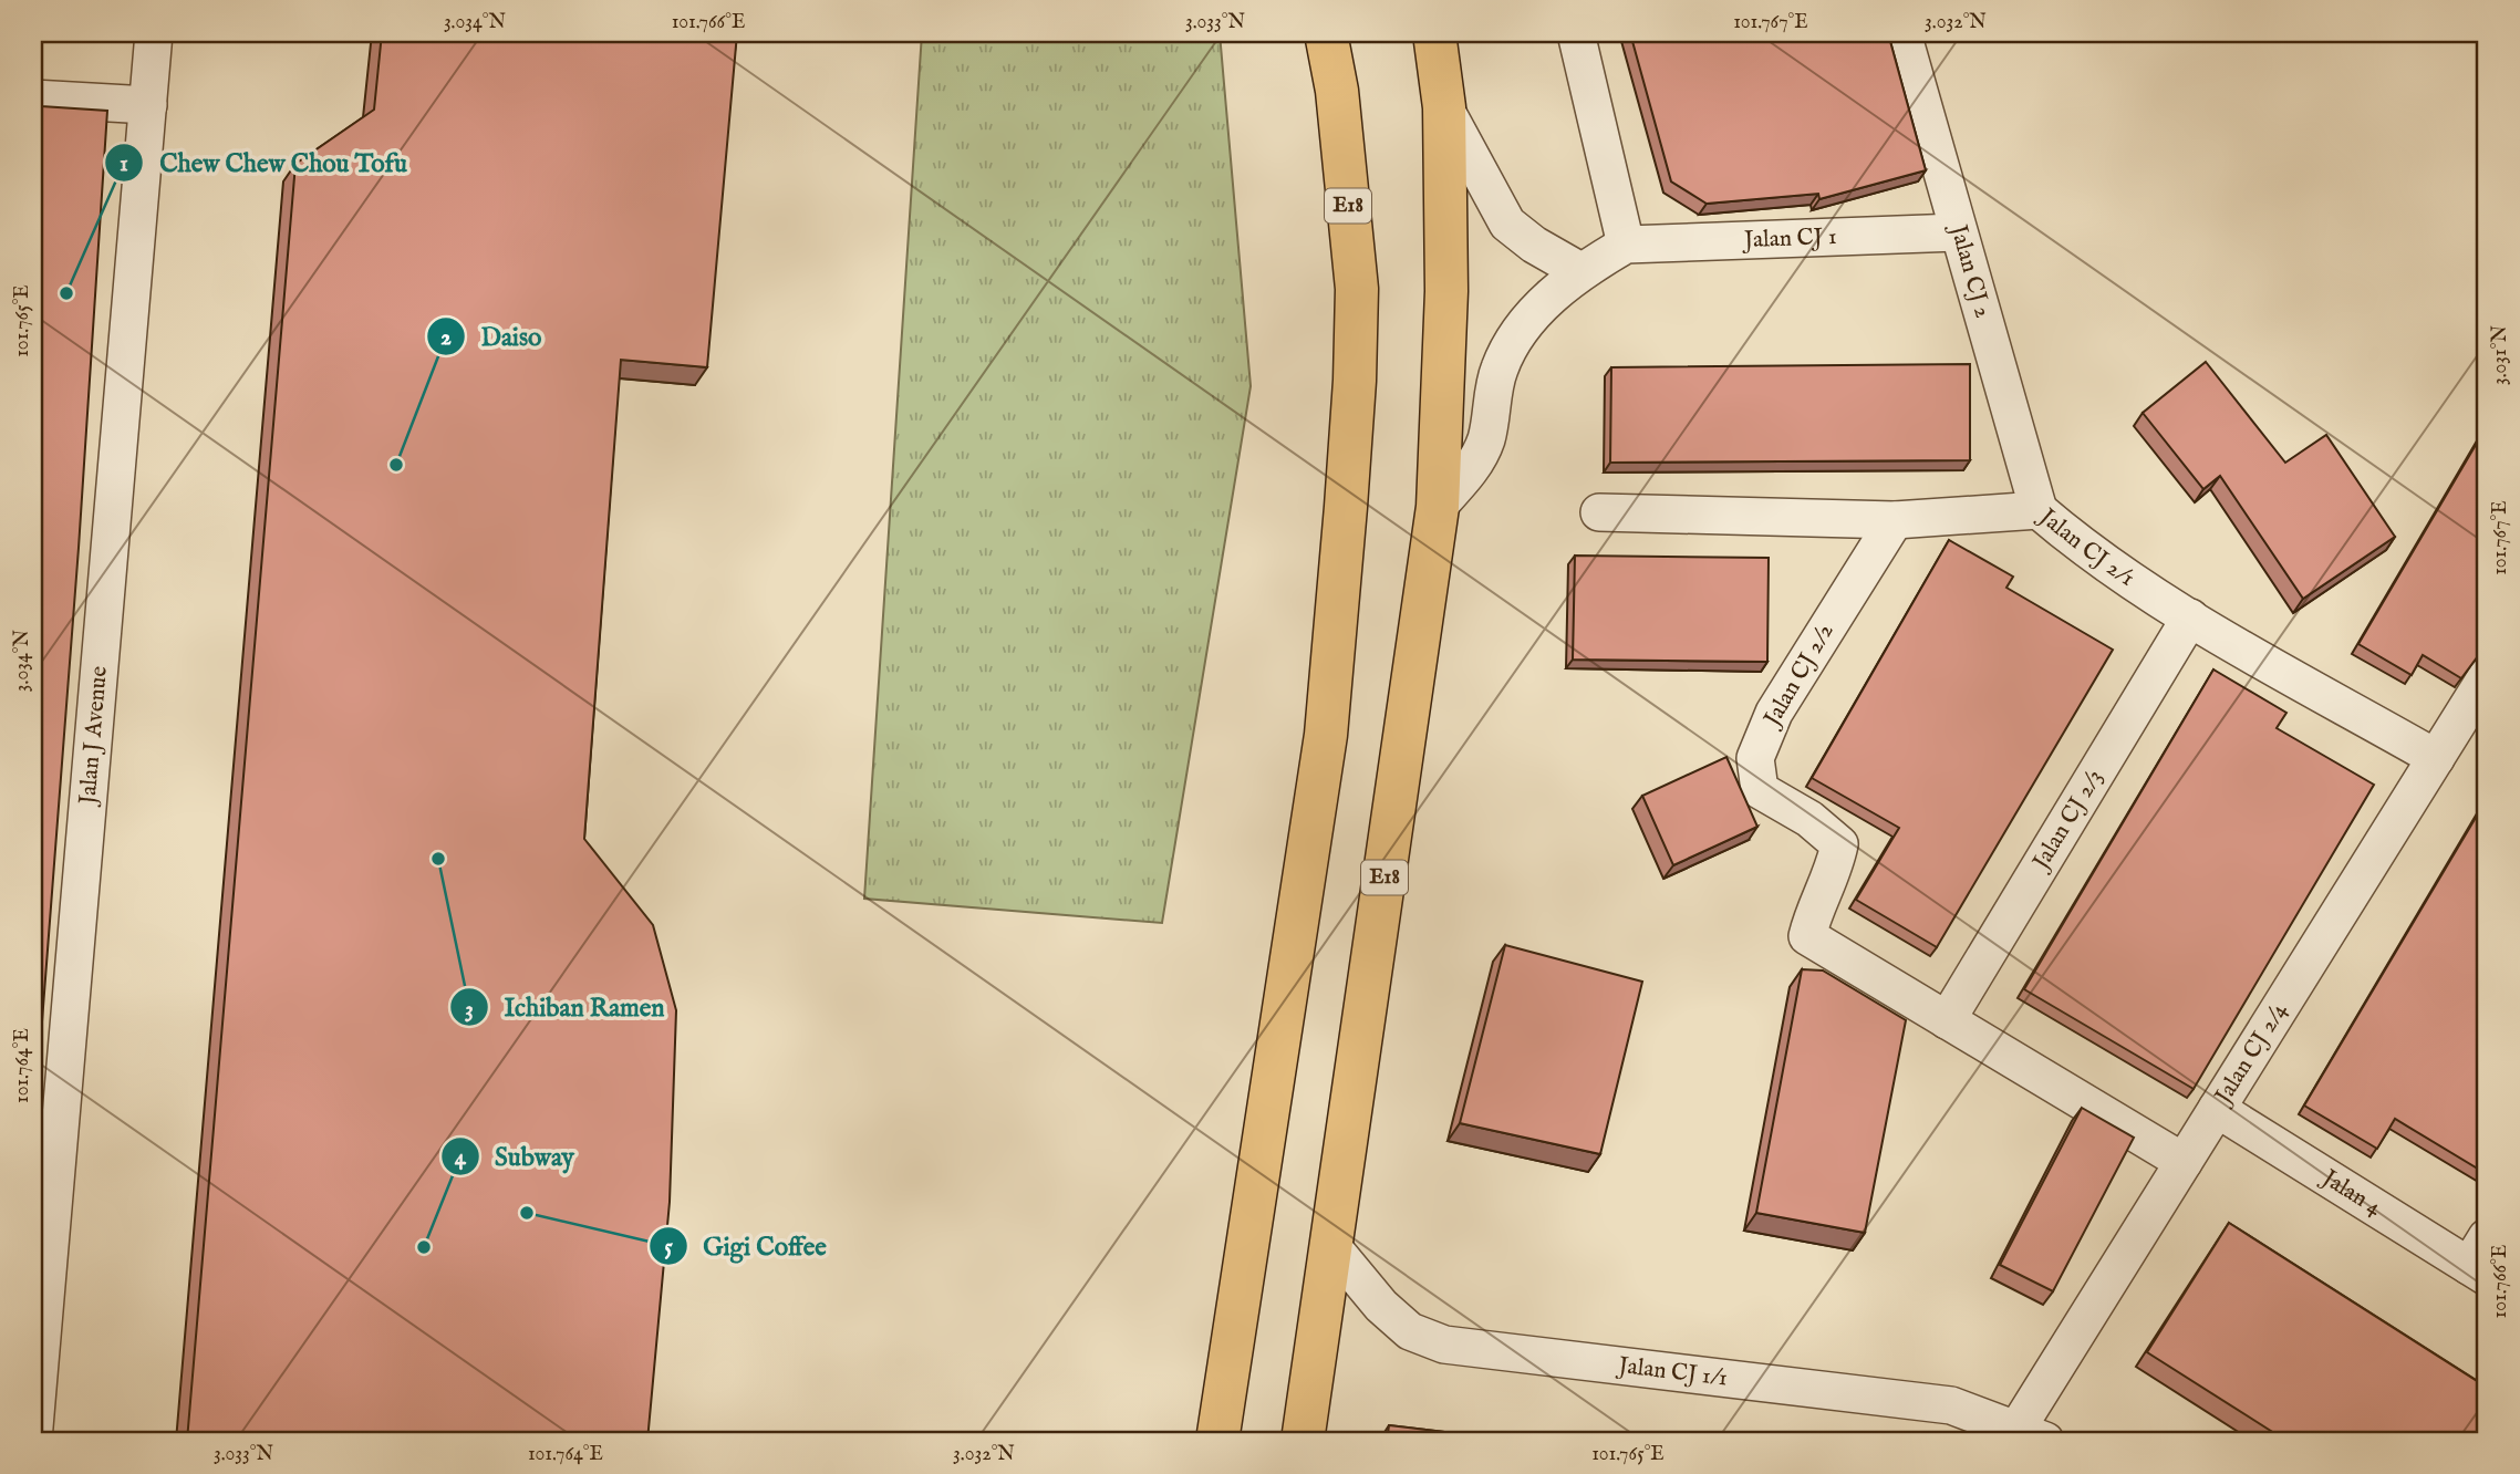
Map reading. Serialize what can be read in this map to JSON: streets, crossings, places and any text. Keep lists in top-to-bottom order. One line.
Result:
{"streets":{"highway":["E18"],"street":["Jalan CJ 1","Jalan CJ 2","Jalan CJ 2/1","Jalan CJ 2/2","Jalan J Avenue","Jalan CJ 2/3","Jalan CJ 2/4","Jalan 4","Jalan CJ 1/1"]},"crossings":[["E18","Jalan CJ 1"],["E18","Jalan CJ 1/1"],["Jalan CJ 1","Jalan CJ 2"],["Jalan CJ 2","Jalan CJ 2/1"],["Jalan CJ 2/1","Jalan CJ 2/2"],["Jalan CJ 2/1","Jalan CJ 2/3"],["Jalan CJ 2/1","Jalan CJ 2/4"],["Jalan CJ 2/2","Jalan CJ 2/3"],["Jalan CJ 2/4","Jalan 4"],["Jalan CJ 2/4","Jalan CJ 1/1"]],"places":["Chew Chew Chou Tofu","Daiso","Ichiban Ramen","Gigi Coffee","Subway"],"coordinates":["3.034°N","101.766°E","3.033°N","101.767°E","3.032°N","101.765°E","3.031°N","101.764°E"]}
